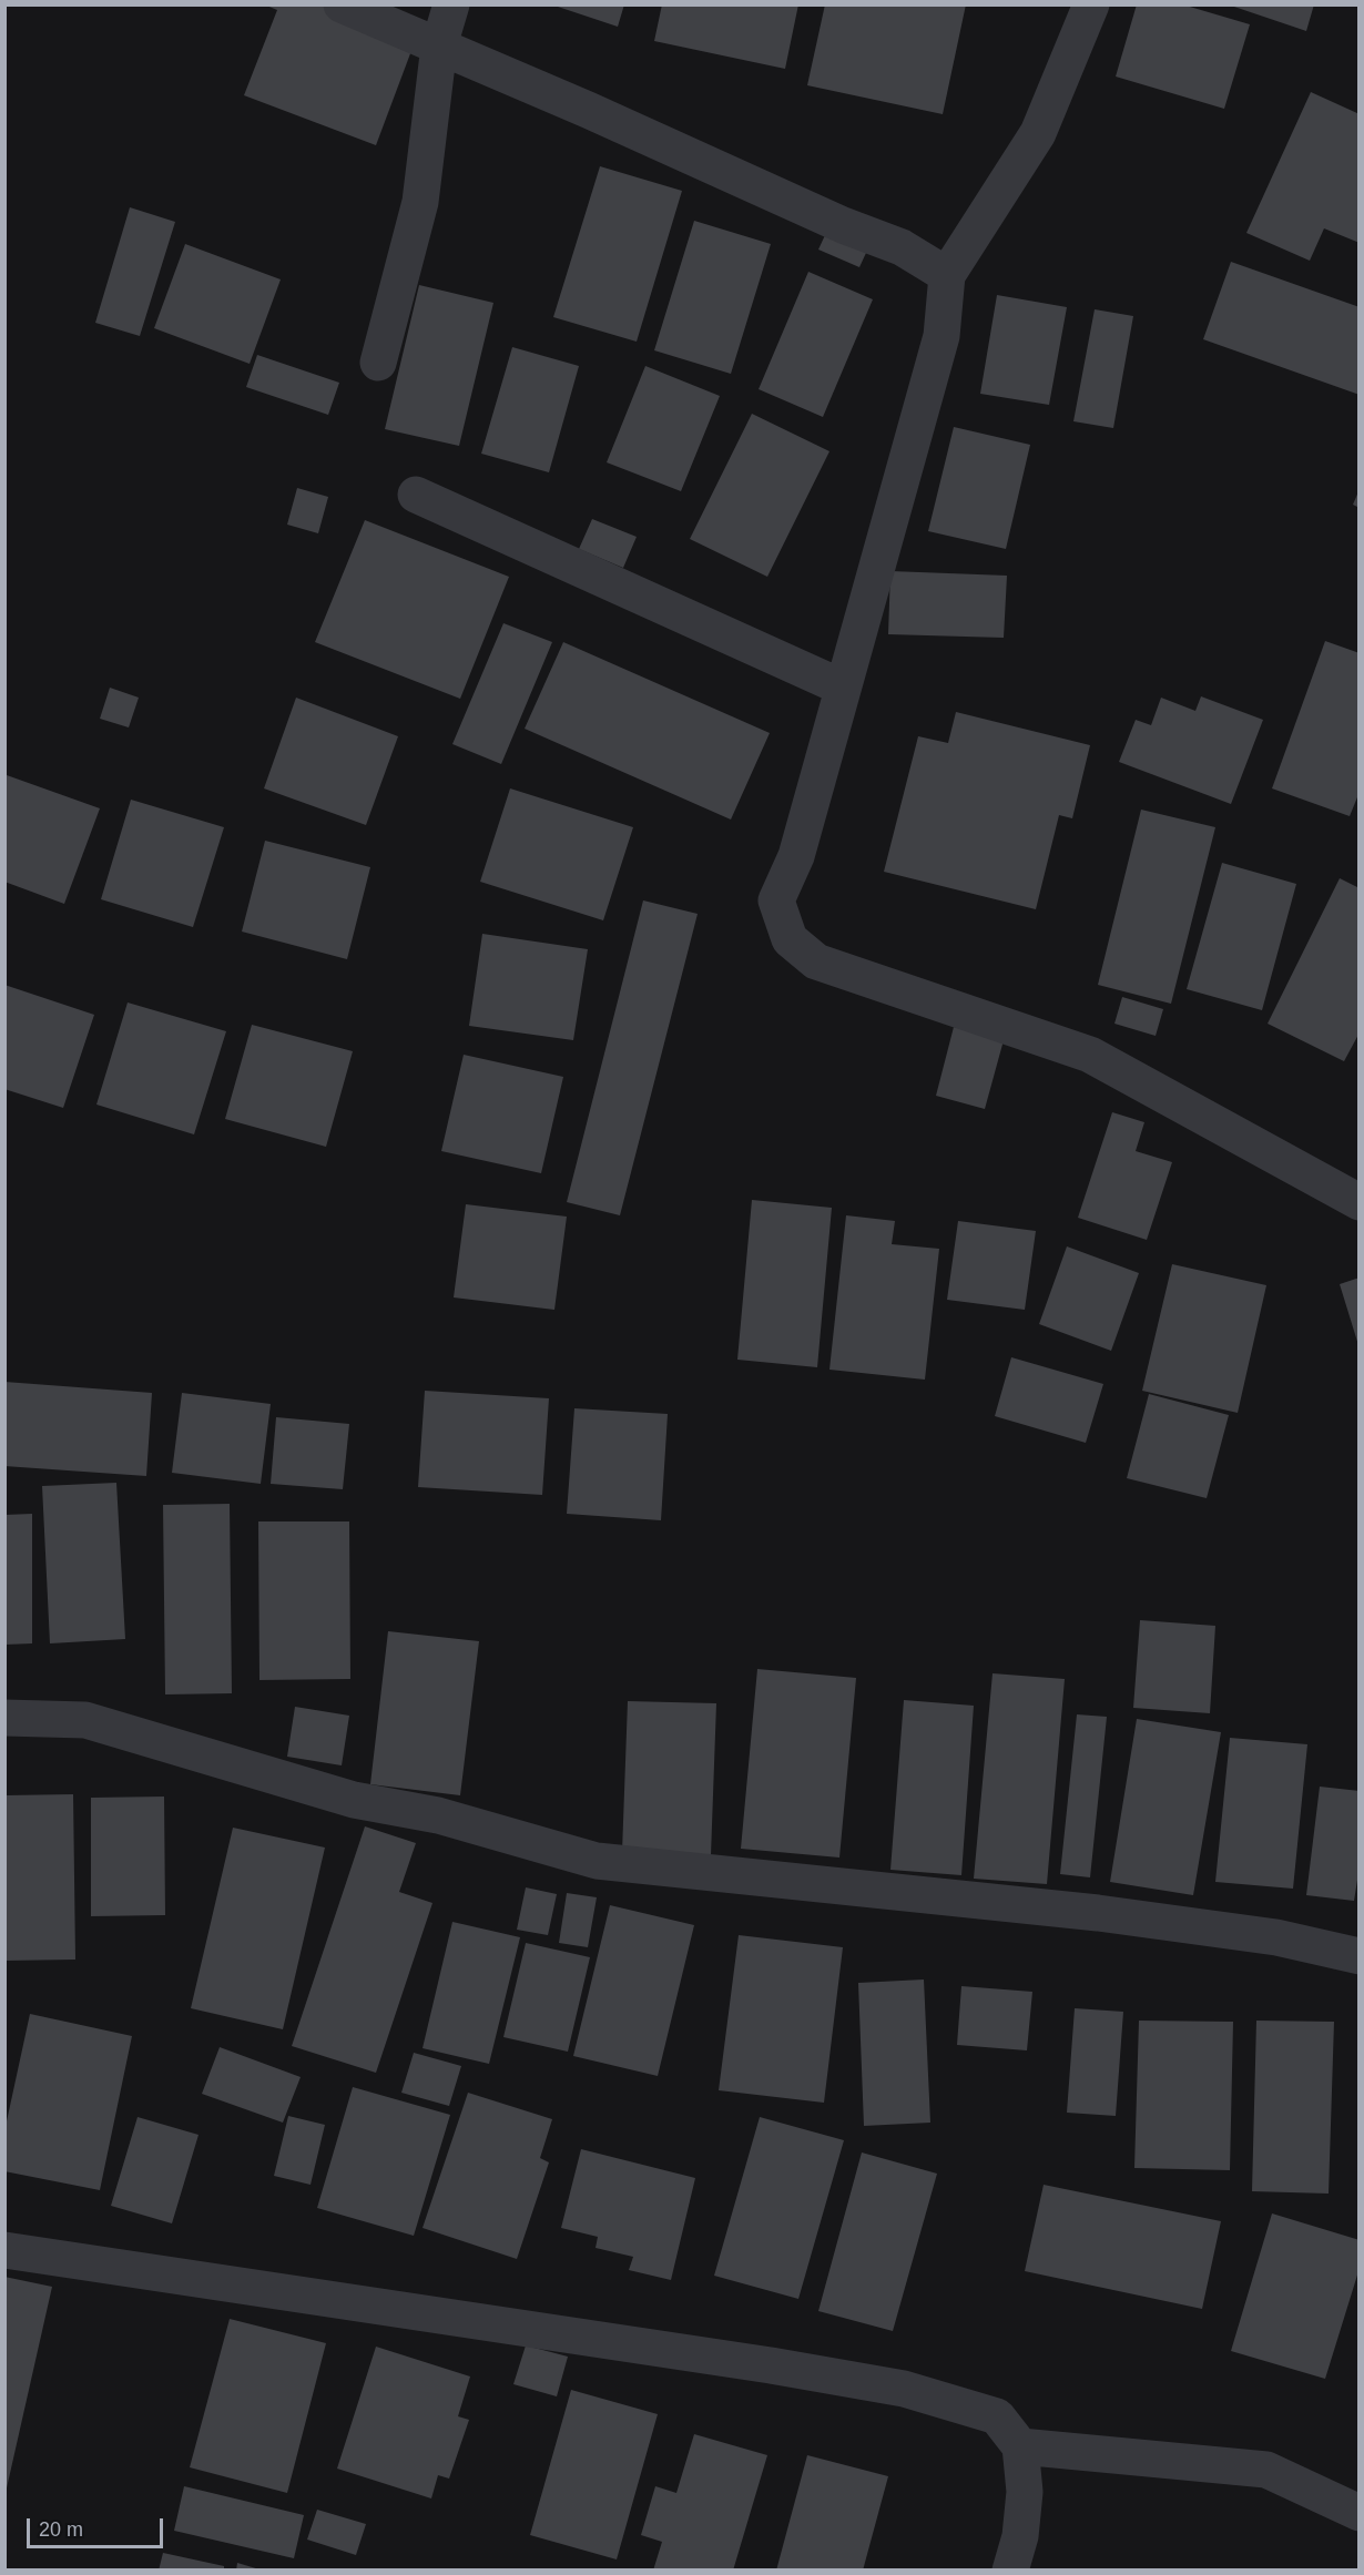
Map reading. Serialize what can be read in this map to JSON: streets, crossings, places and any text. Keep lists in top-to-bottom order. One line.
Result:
{"scale_bar":"20 m"}
